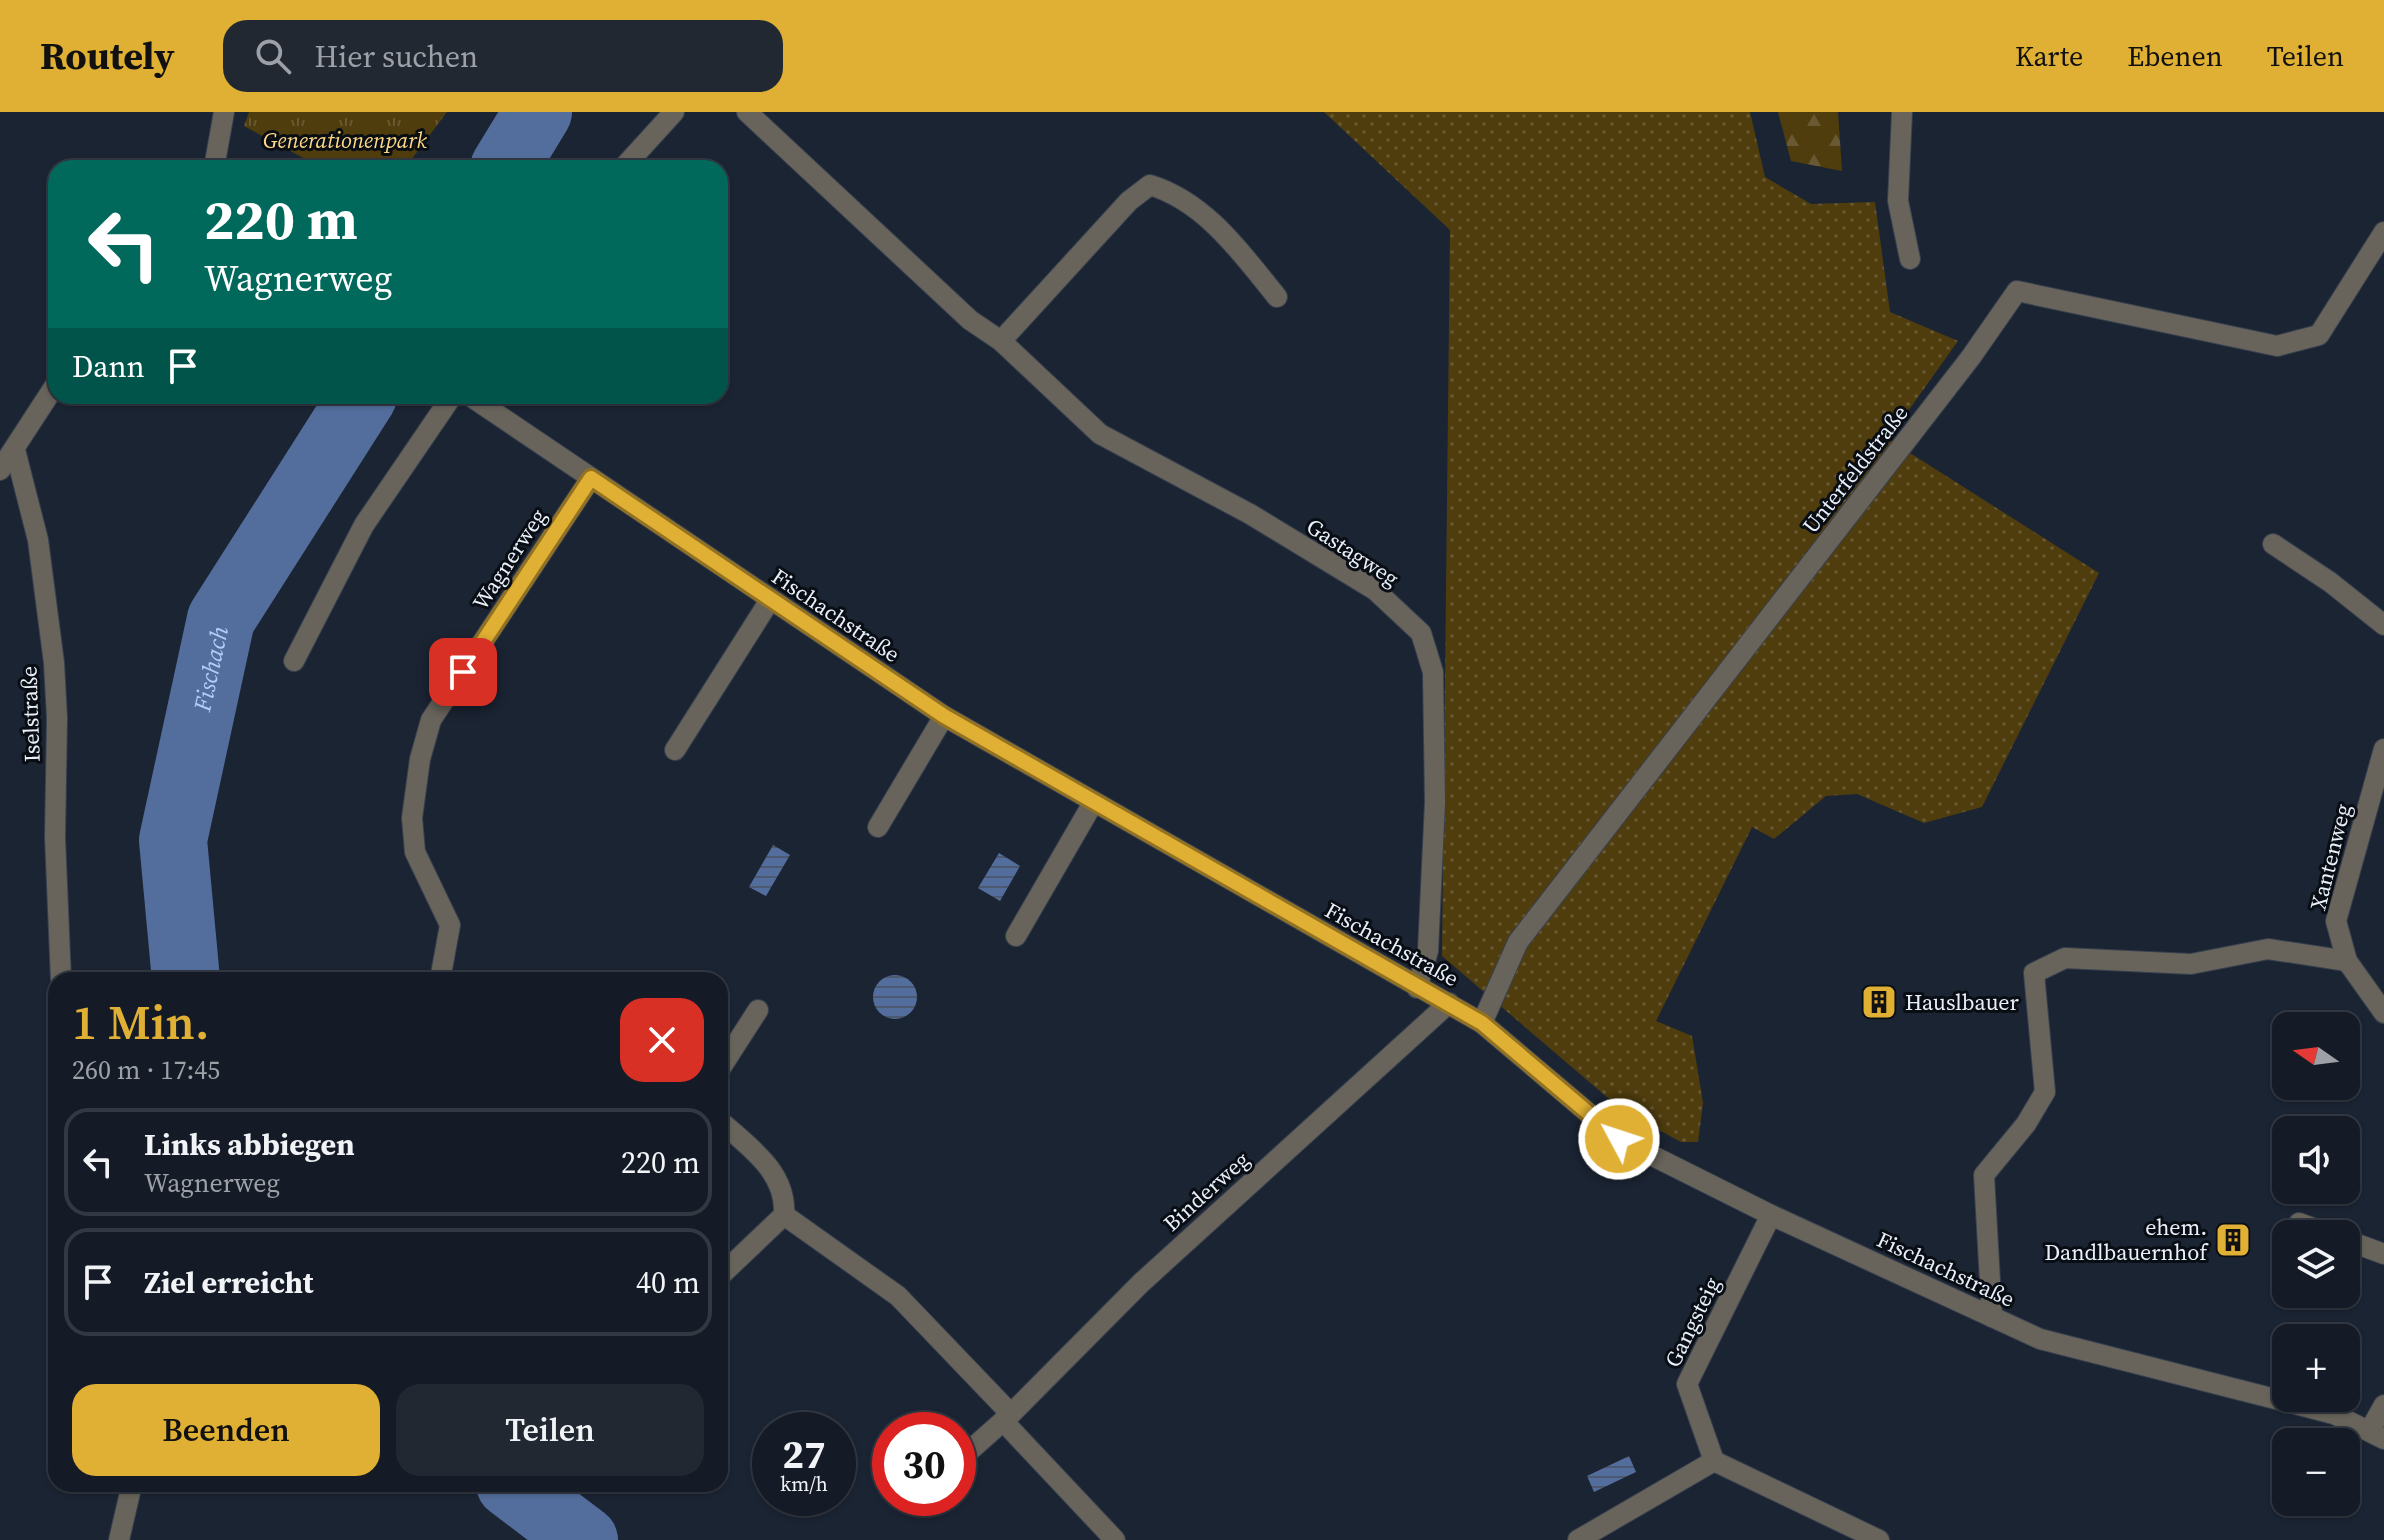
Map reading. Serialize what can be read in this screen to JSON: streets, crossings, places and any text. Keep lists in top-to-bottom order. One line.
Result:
{"streets":{"street":["Unterfeldstraße","Gastagweg","Wagnerweg","Fischachstraße","Iselstraße","Xantenweg","Binderweg","Gangsteig"]},"crossings":[["Unterfeldstraße","Fischachstraße"],["Gastagweg","Fischachstraße"],["Wagnerweg","Fischachstraße"],["Fischachstraße","Binderweg"],["Fischachstraße","Gangsteig"]],"water":["Fischach"],"parks":["Generationenpark"],"places":{"building":["Hauslbauer","ehem. Dandlbauernhof"]},"north":"left","page":{"header":"Routely","search":"Hier suchen","nav":["Karte","Ebenen","Teilen"],"turn":["220 m","Wagnerweg"],"then":"Dann","heading":["1 Min.","260 m · 17:45"],"map_buttons":["+","−"],"list":[{"name":"Links abbiegen","note":"Wagnerweg","value":"220 m"},{"name":"Ziel erreicht","value":"40 m"}],"buttons":["Beenden","Teilen"],"speed":"27 km/h","limit":"30"}}
